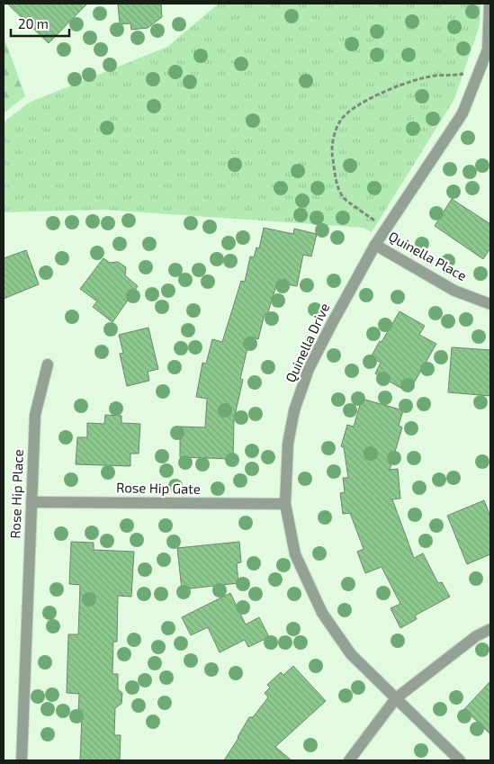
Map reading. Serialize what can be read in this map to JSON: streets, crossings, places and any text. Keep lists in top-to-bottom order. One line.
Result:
{"streets":{"street":["Quinella Place","Quinella Drive","Rose Hip Gate","Rose Hip Place"]},"crossings":[["Quinella Place","Quinella Drive"],["Quinella Drive","Rose Hip Gate"],["Rose Hip Gate","Rose Hip Place"]],"scale_bar":"20 m"}
